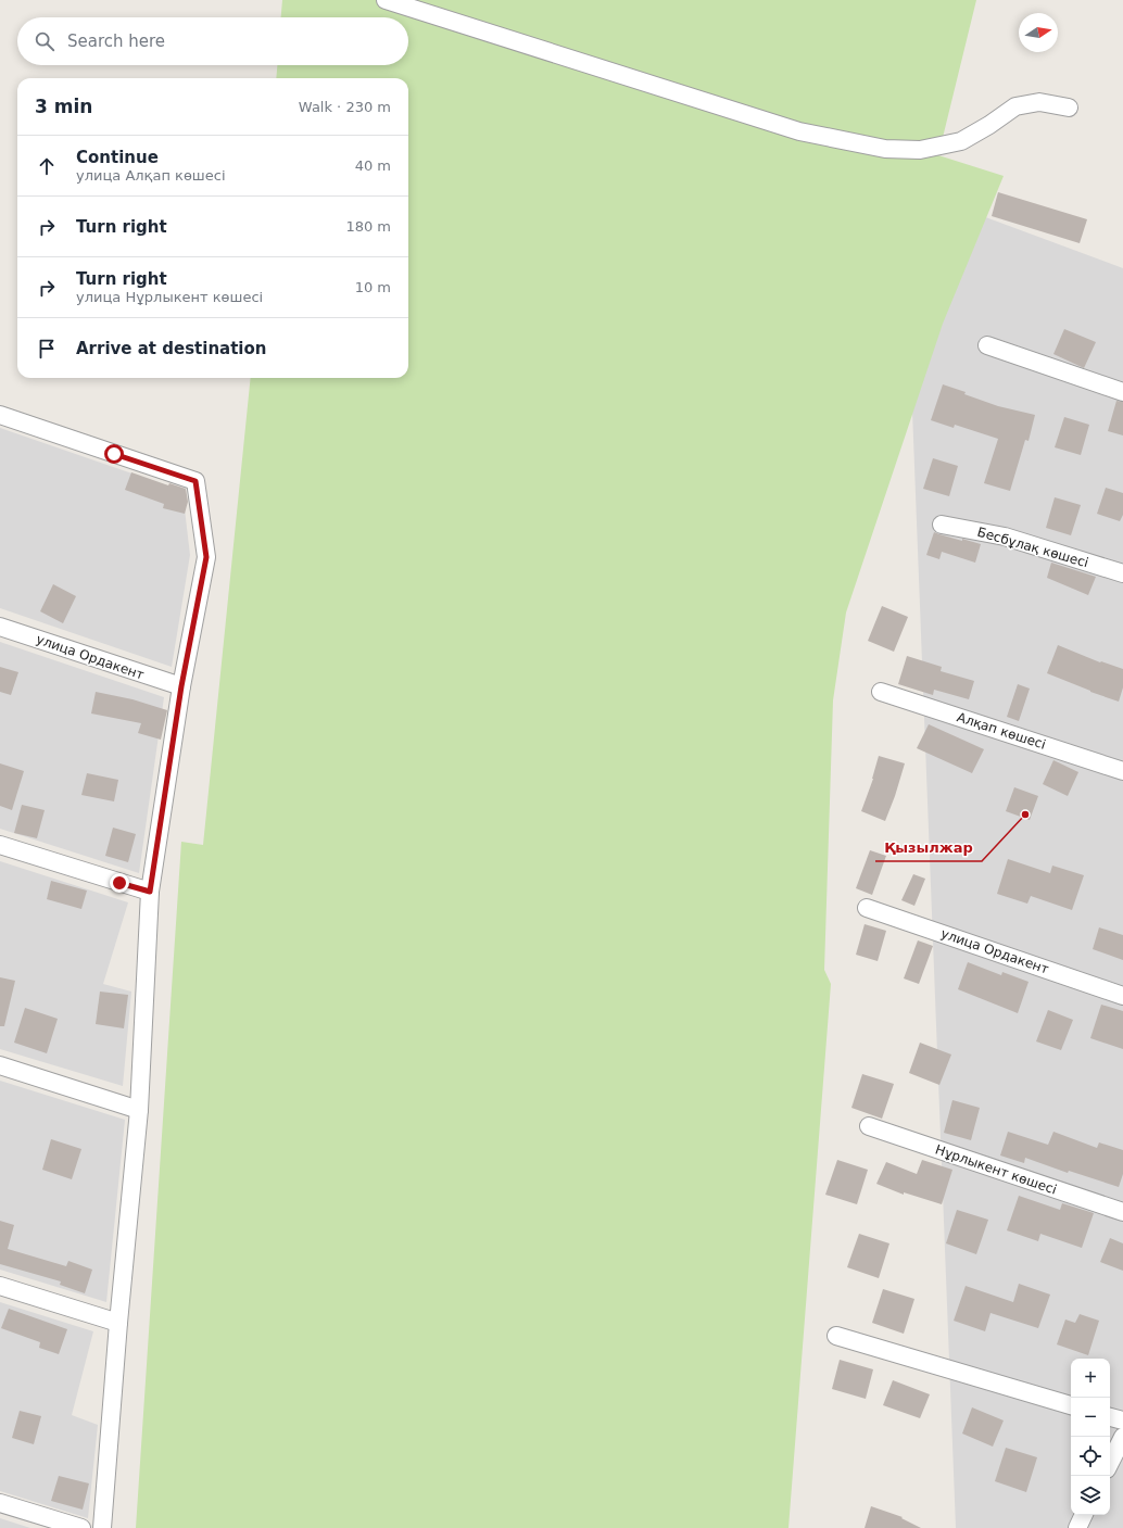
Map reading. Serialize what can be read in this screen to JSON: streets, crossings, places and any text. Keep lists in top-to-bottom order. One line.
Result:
{"streets":{"street":["Бесбұлақ көшесі","улица Ордакент","Алқап көшесі","Нұрлыкент көшесі"]},"places":["Қызылжар"],"north":"right","page":{"search":"Search here","heading":["3 min","Walk · 230 m"],"list":[["Continue","улица Алқап көшесі","40 m"],["Turn right","180 m"],["Turn right","улица Нұрлыкент көшесі","10 m"],"Arrive at destination"],"map_buttons":["+","−"]}}
